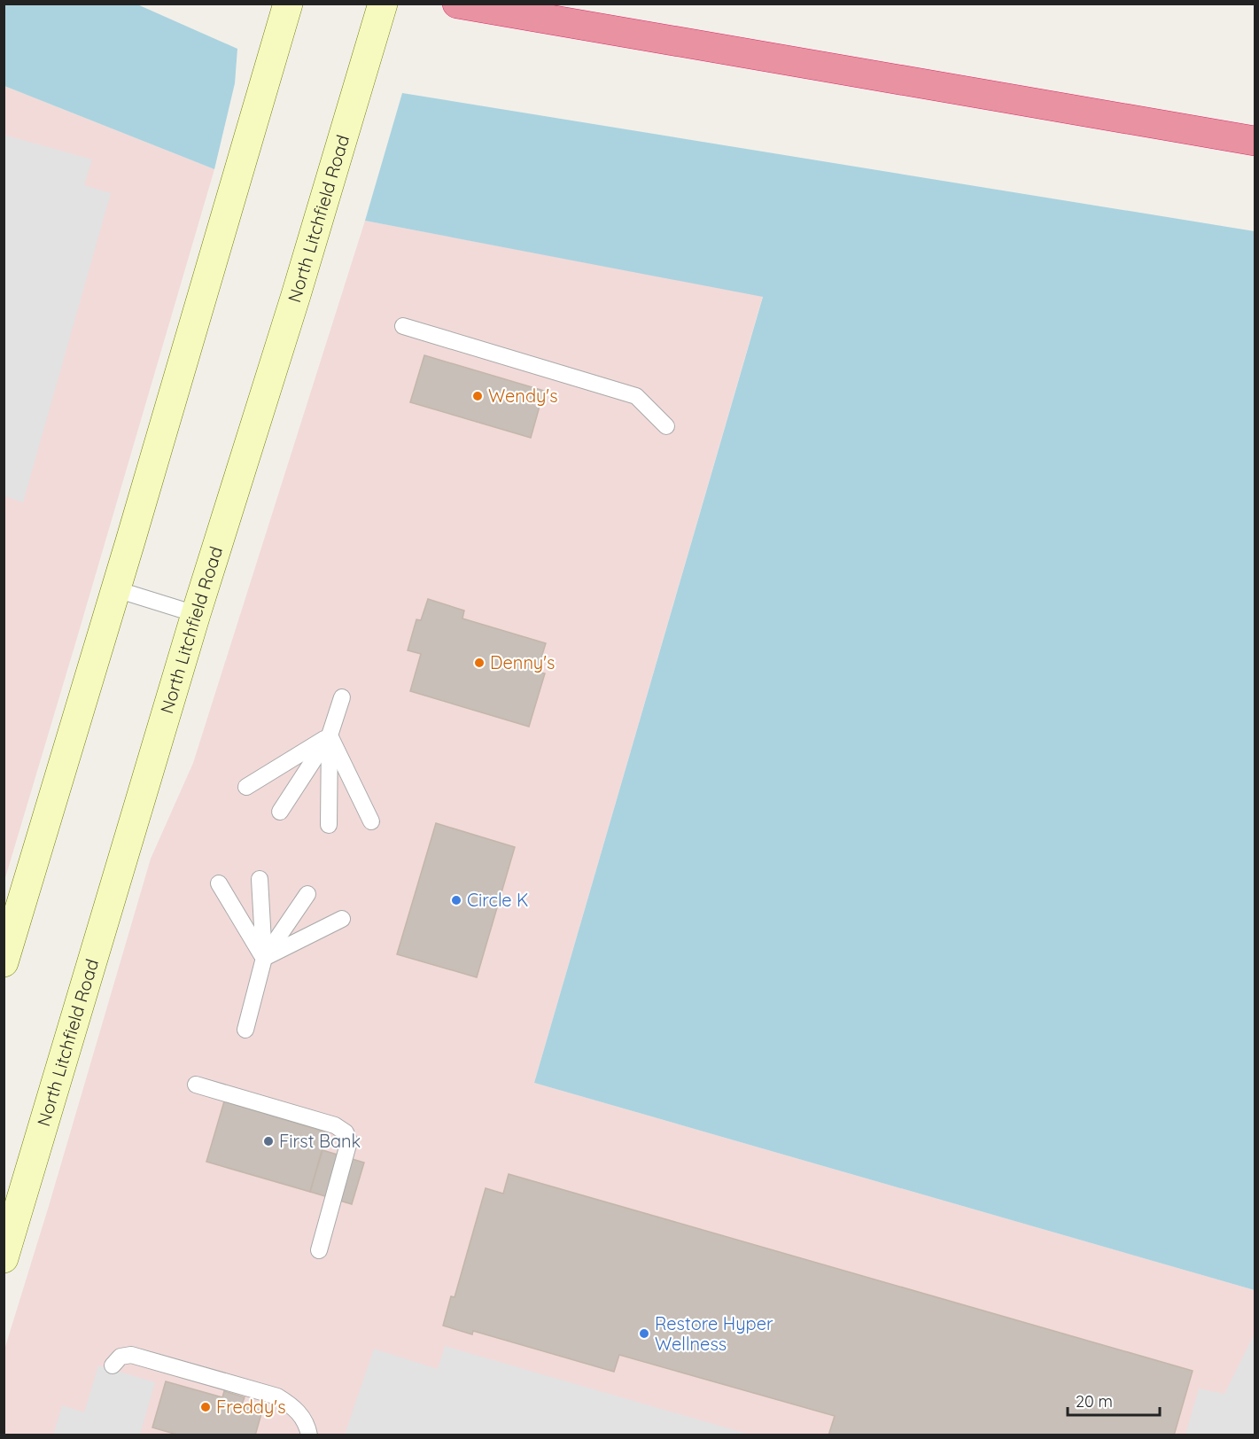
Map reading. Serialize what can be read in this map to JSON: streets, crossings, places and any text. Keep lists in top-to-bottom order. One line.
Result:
{"streets":{"main road":["North Litchfield Road"]},"places":["Wendy's","Denny's","Circle K","First Bank","Restore Hyper Wellness","Freddy's"],"scale_bar":"20 m"}
